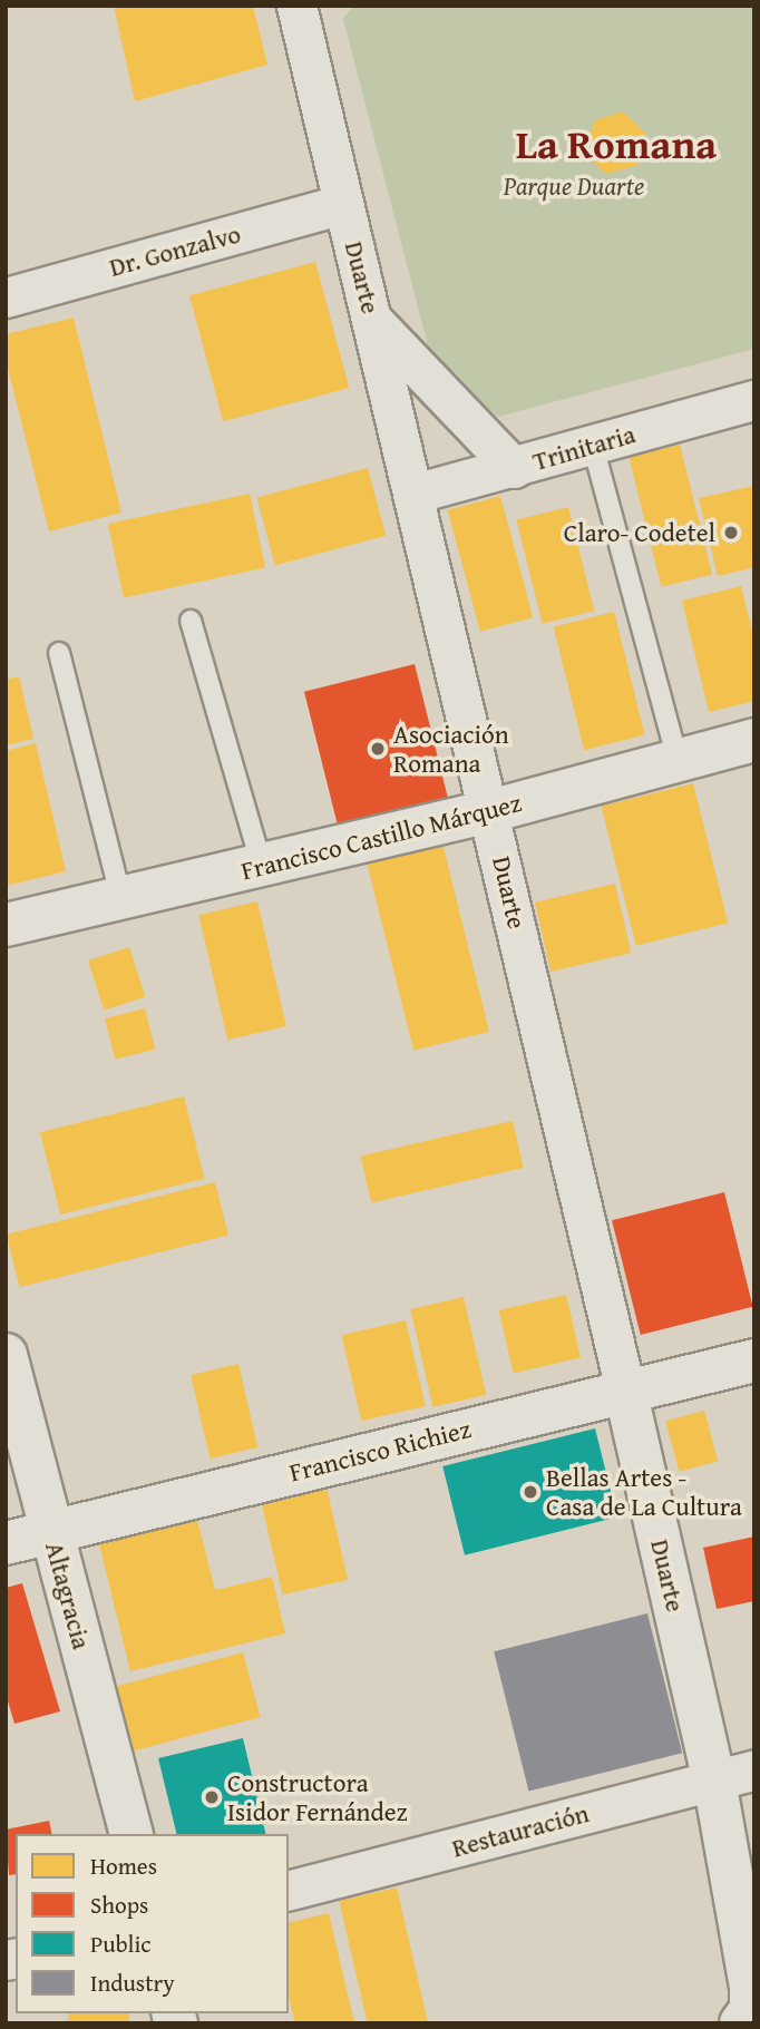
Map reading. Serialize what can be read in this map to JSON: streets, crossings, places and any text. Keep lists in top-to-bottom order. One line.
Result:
{"streets":{"main road":["Duarte","Francisco Castillo Márquez","Francisco Richiez","Altagracia"],"street":["Dr. Gonzalvo","Trinitaria","Restauración"]},"crossings":[["Dr. Gonzalvo","Duarte"],["Duarte","Trinitaria"],["Duarte","Francisco Castillo Márquez"],["Duarte","Francisco Richiez"],["Duarte","Restauración"],["Francisco Richiez","Altagracia"]],"districts":["La Romana"],"parks":["Parque Duarte"],"places":["Claro- Codetel","Asociación Romana","Bellas Artes - Casa de La Cultura","Constructora Isidor Fernández"],"legend":["Homes","Shops","Public","Industry"]}
